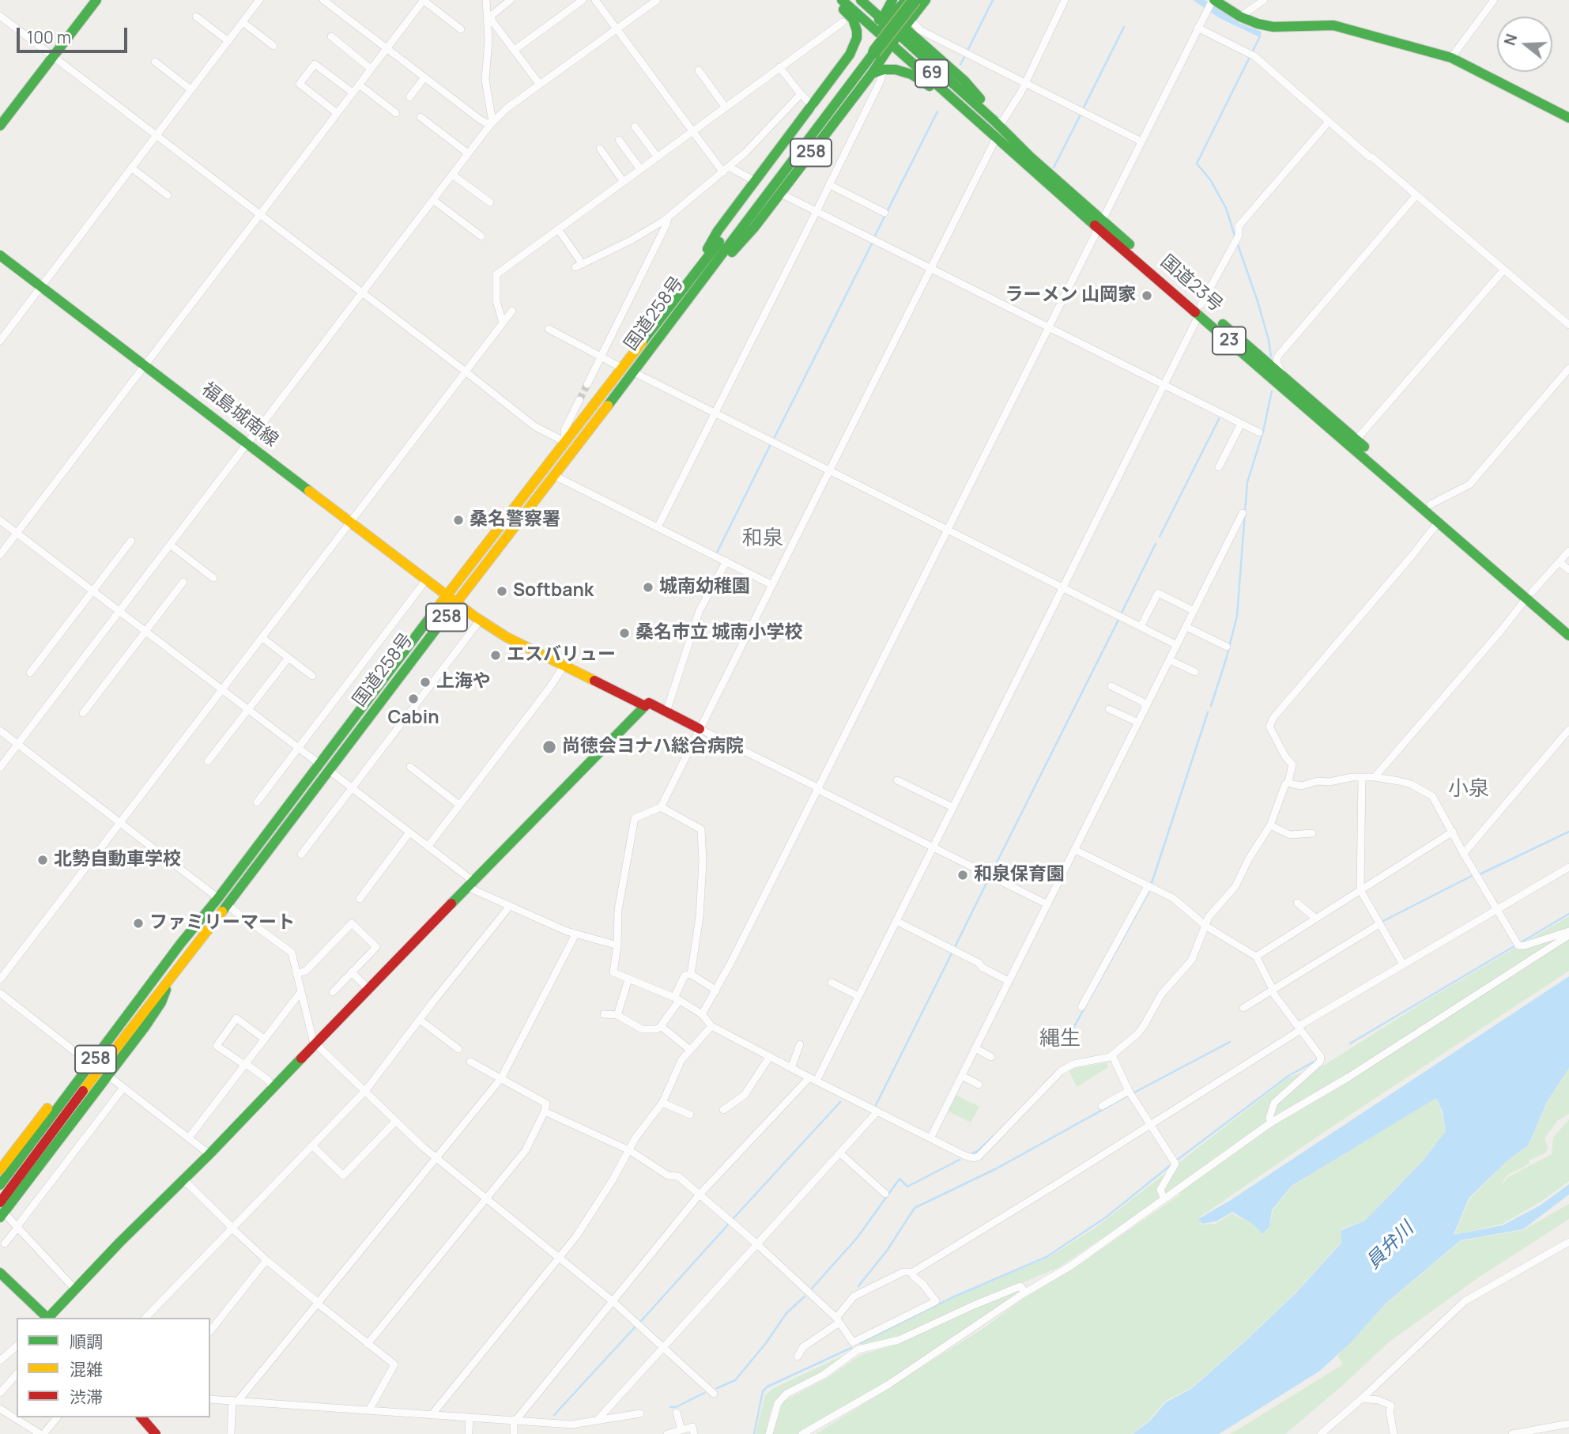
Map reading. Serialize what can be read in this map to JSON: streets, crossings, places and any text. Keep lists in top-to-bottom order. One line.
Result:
{"streets":{"main road":["69","258","国道23号","国道258号","23","福島城南線"]},"crossings":[["69","国道23号"],["258","国道258号"],["国道258号","福島城南線"]],"districts":["和泉","小泉","縄生"],"water":["員弁川"],"places":["ラーメン 山岡家","桑名警察署","城南幼稚園","Softbank","桑名市立 城南小学校","エスバリュー","上海や","Cabin","尚徳会ヨナハ総合病院","北勢自動車学校","和泉保育園","ファミリーマート"],"legend":["順調","混雑","渋滞"],"scale_bar":"100 m","north":"left"}
